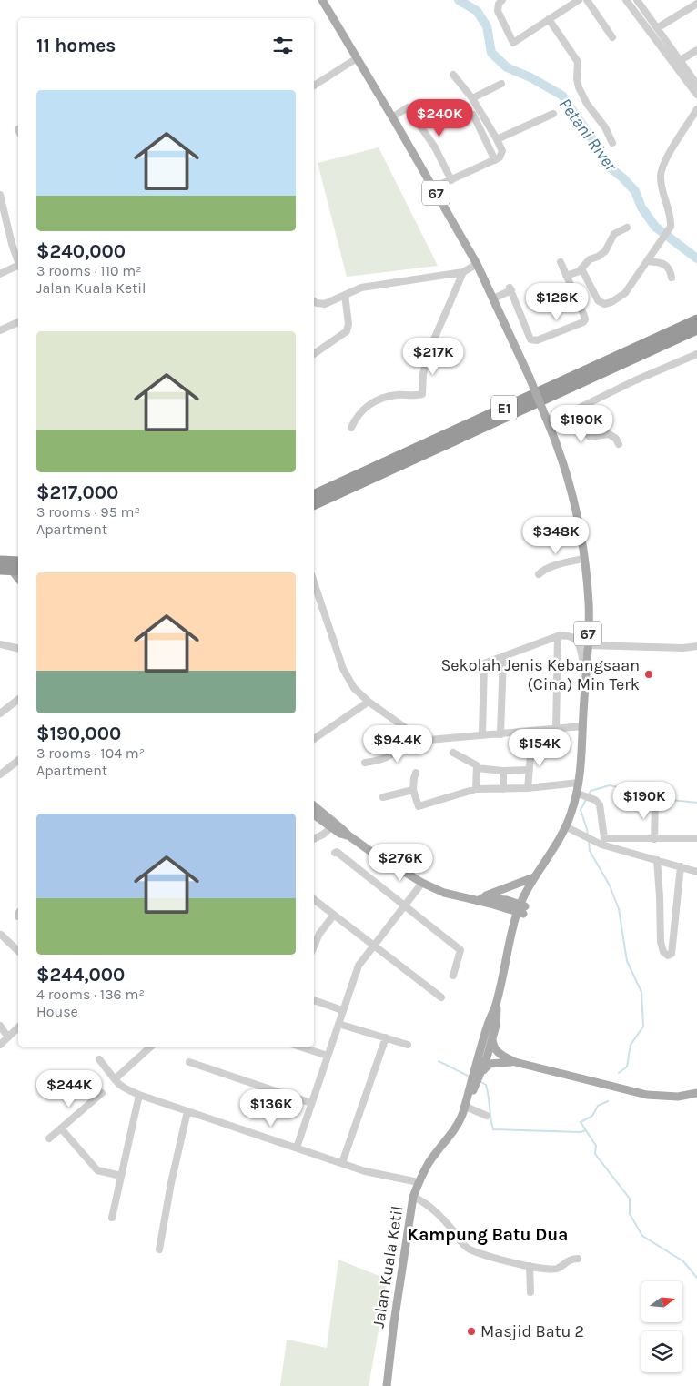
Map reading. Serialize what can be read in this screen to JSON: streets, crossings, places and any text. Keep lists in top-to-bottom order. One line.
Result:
{"streets":{"highway":["E1"],"main road":["67","Jalan Kuala Ketil"]},"districts":["Kampung Batu Dua"],"water":["Petani River"],"places":["Sekolah Jenis Kebangsaan (Cina) Min Terk","Masjid Batu 2"],"north":"right","page":{"heading":"11 homes","list":[{"name":"$240,000","note":"3 rooms · 110 m² · Jalan Kuala Ketil"},{"name":"$217,000","note":"3 rooms · 95 m² · Apartment"},{"name":"$190,000","note":"3 rooms · 104 m² · Apartment"},{"name":"$244,000","note":"4 rooms · 136 m² · House"}],"price":["$240K","$126K","$217K","$190K","$348K","$94.4K","$154K","$190K","$276K","$244K","$136K"]}}
